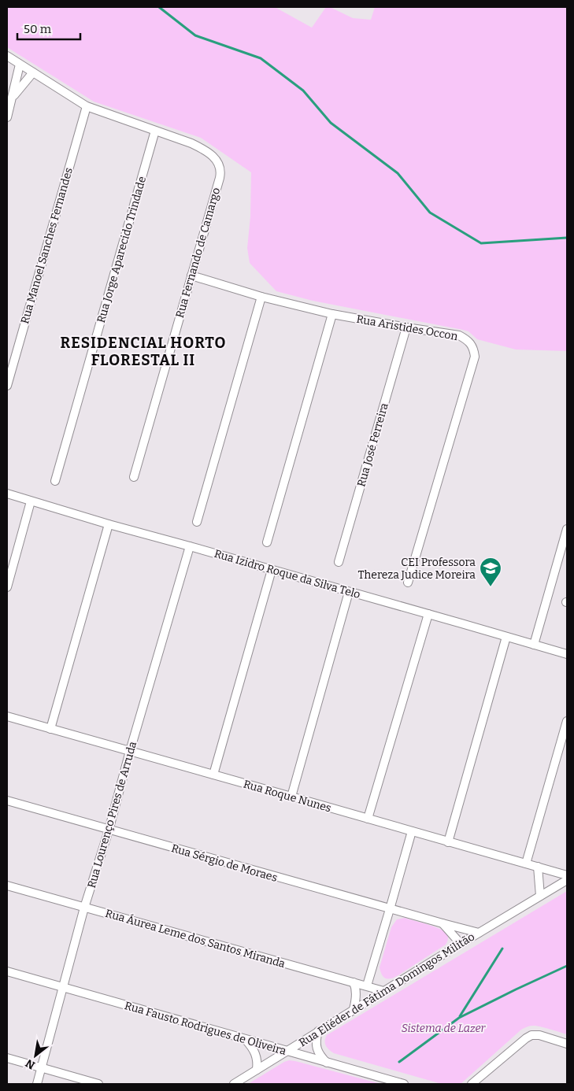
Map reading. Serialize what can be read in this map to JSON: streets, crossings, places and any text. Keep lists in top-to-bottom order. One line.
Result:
{"streets":{"street":["Rua Manoel Sanches Fernandes","Rua Jorge Aparecido Trindade","Rua Fernando de Camargo","Rua Aristides Occon","Rua José Ferreira","Rua Izidro Roque da Silva Telo","Rua Roque Nunes","Rua Lourenço Pires de Arruda","Rua Sérgio de Moraes","Rua Áurea Leme dos Santos Miranda","Rua Eliéder de Fátima Domingos Militão","Rua Fausto Rodrigues de Oliveira"]},"crossings":[["Rua Jorge Aparecido Trindade","Rua Fernando de Camargo"],["Rua Fernando de Camargo","Rua Aristides Occon"],["Rua Aristides Occon","Rua José Ferreira"],["Rua Izidro Roque da Silva Telo","Rua Lourenço Pires de Arruda"],["Rua Roque Nunes","Rua Lourenço Pires de Arruda"],["Rua Lourenço Pires de Arruda","Rua Sérgio de Moraes"],["Rua Lourenço Pires de Arruda","Rua Áurea Leme dos Santos Miranda"],["Rua Lourenço Pires de Arruda","Rua Fausto Rodrigues de Oliveira"],["Rua Sérgio de Moraes","Rua Eliéder de Fátima Domingos Militão"],["Rua Áurea Leme dos Santos Miranda","Rua Eliéder de Fátima Domingos Militão"],["Rua Eliéder de Fátima Domingos Militão","Rua Fausto Rodrigues de Oliveira"]],"districts":["RESIDENCIAL HORTO FLORESTAL II"],"parks":["Sistema de Lazer"],"places":{"school or university":["CEI Professora Thereza Judice Moreira"]},"scale_bar":"50 m","north":"bottom left"}
